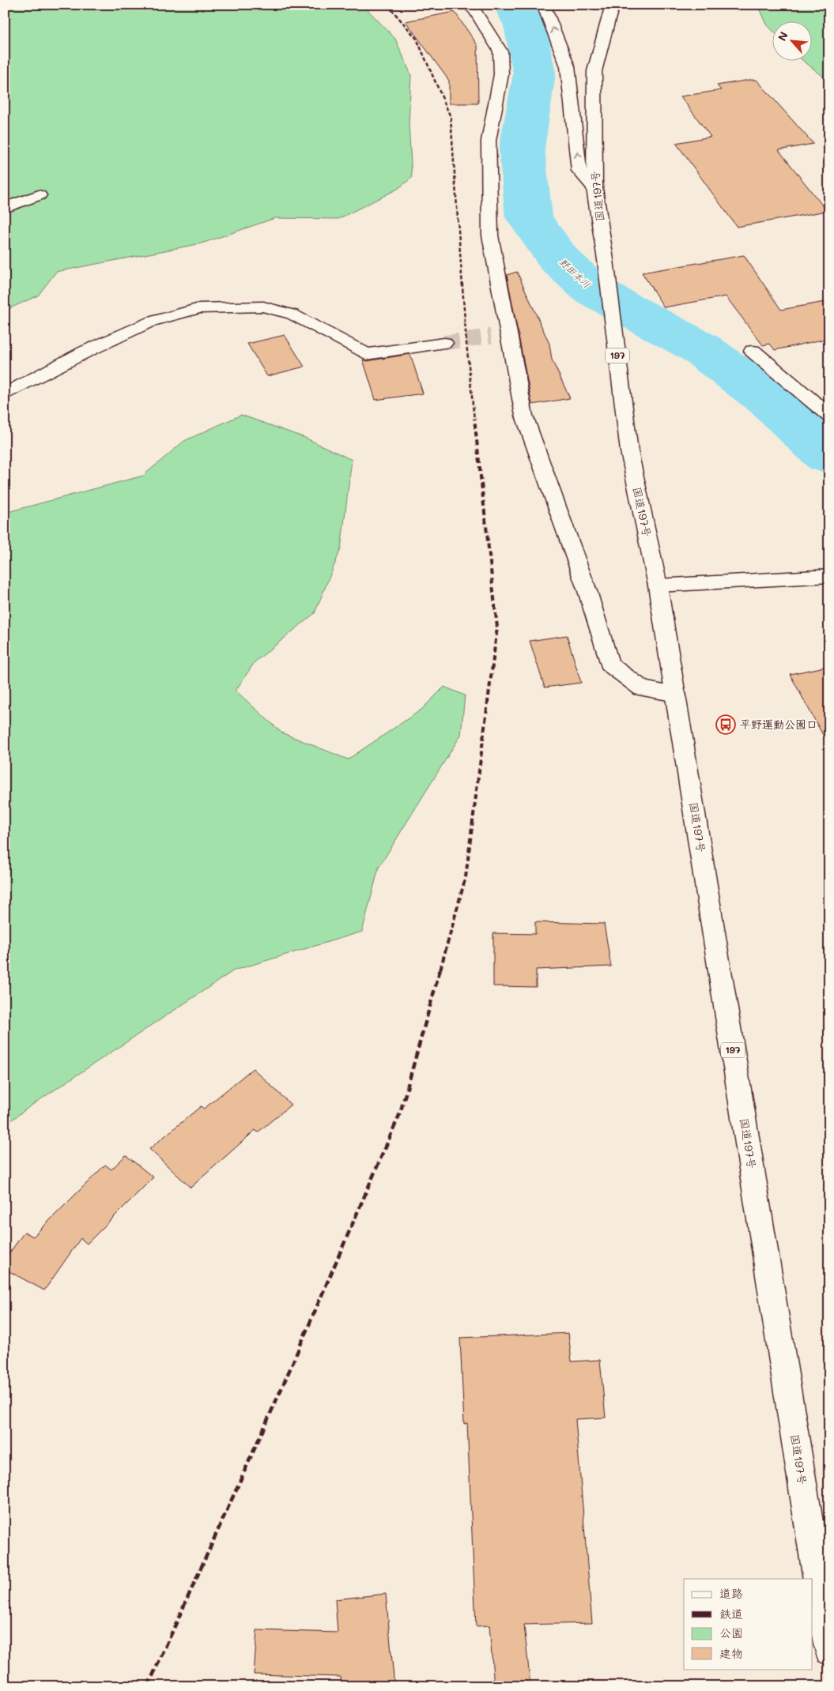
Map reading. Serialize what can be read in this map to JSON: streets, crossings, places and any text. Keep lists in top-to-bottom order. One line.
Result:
{"streets":{"main road":["国道197号","197"]},"water":["野田本川"],"places":{"bus stop":["平野運動公園口"]},"legend":["道路","鉄道","公園","建物"],"north":"top left"}
